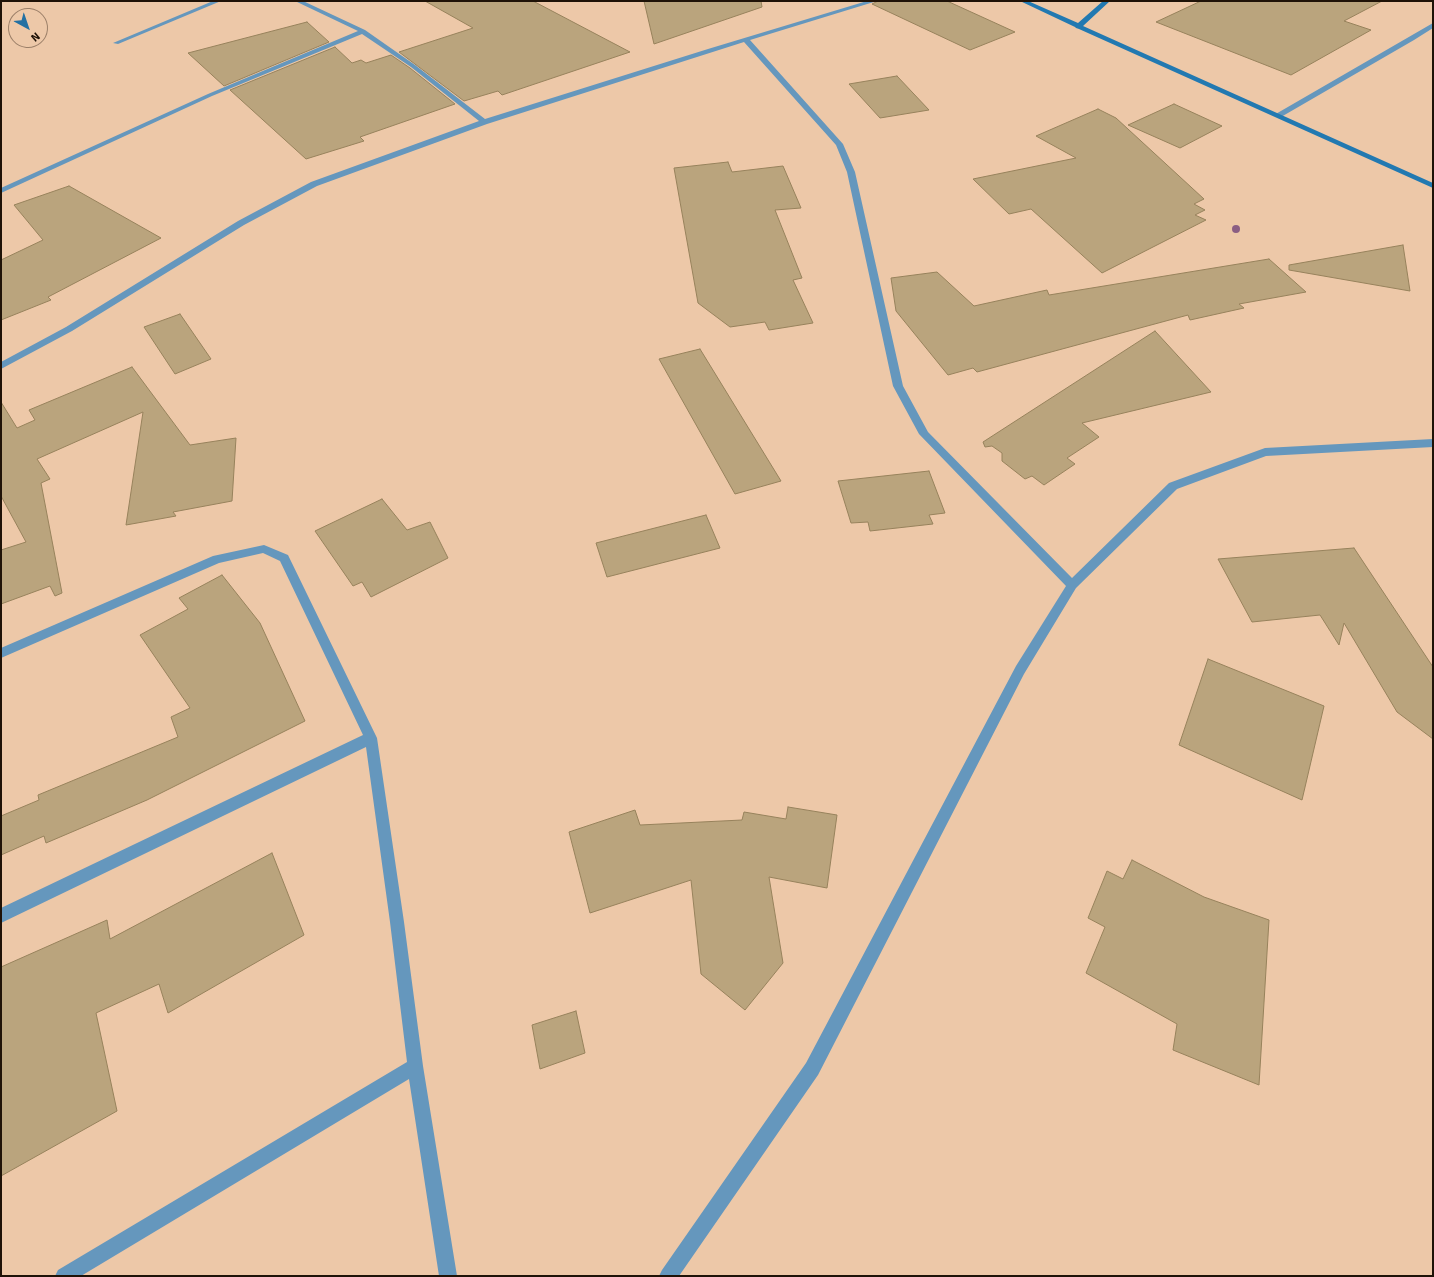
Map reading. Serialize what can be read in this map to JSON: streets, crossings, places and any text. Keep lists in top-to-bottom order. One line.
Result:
{"north":"bottom right"}
